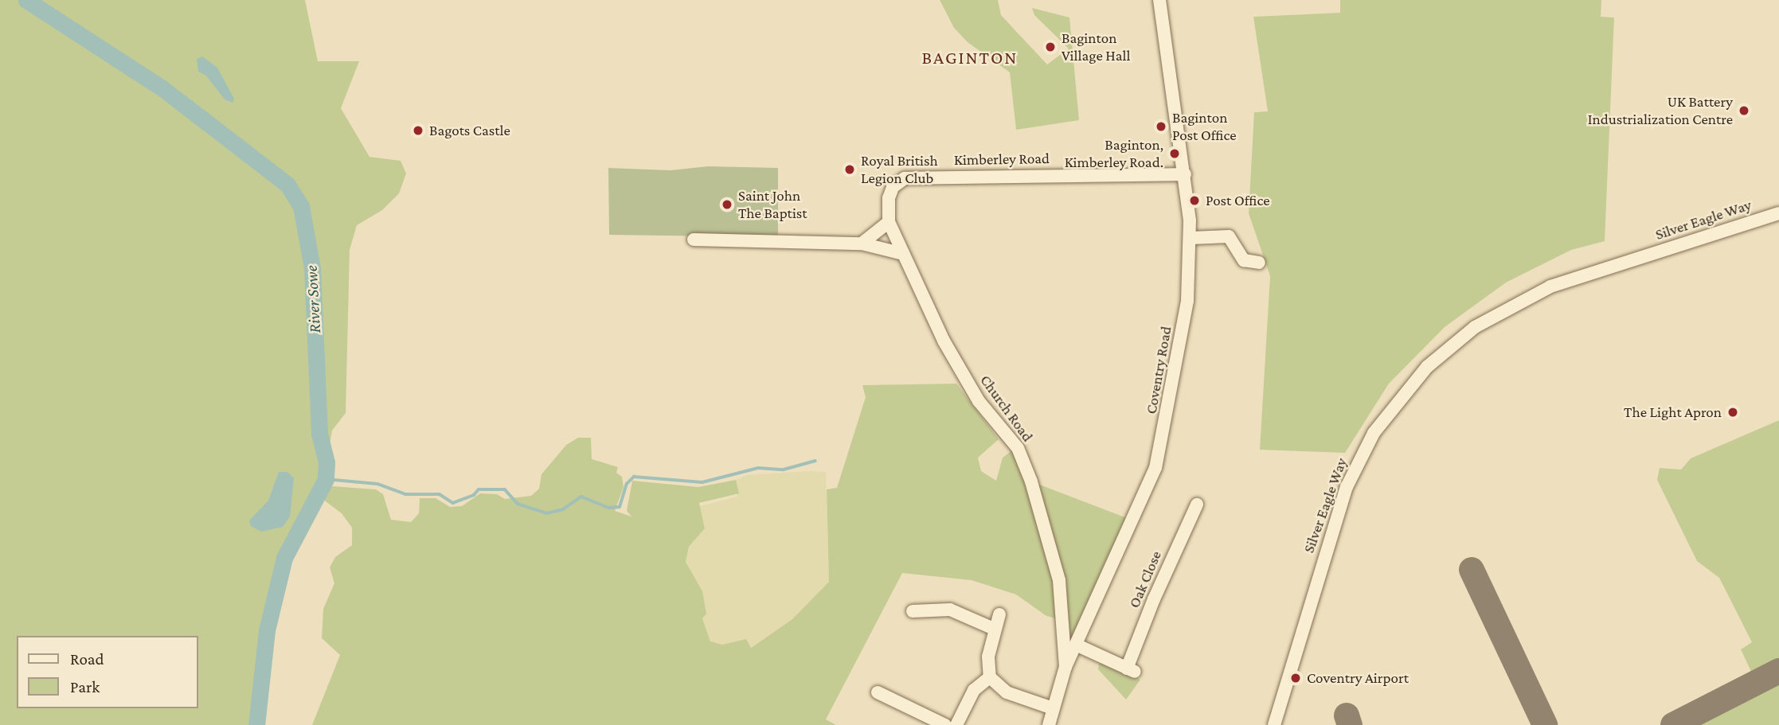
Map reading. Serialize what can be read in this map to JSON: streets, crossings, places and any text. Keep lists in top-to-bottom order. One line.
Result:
{"streets":{"street":["Kimberley Road","Silver Eagle Way","Coventry Road","Church Road","Oak Close"]},"crossings":[["Kimberley Road","Coventry Road"],["Kimberley Road","Church Road"],["Coventry Road","Church Road"],["Coventry Road","Oak Close"]],"districts":["BAGINTON"],"water":["River Sowe"],"places":["Baginton Village Hall","UK Battery Industrialization Centre","Baginton Post Office","Bagots Castle","Baginton, Kimberley Road.","Royal British Legion Club","Post Office","Saint John The Baptist","The Light Apron","Coventry Airport"],"legend":["Road","Park"]}
